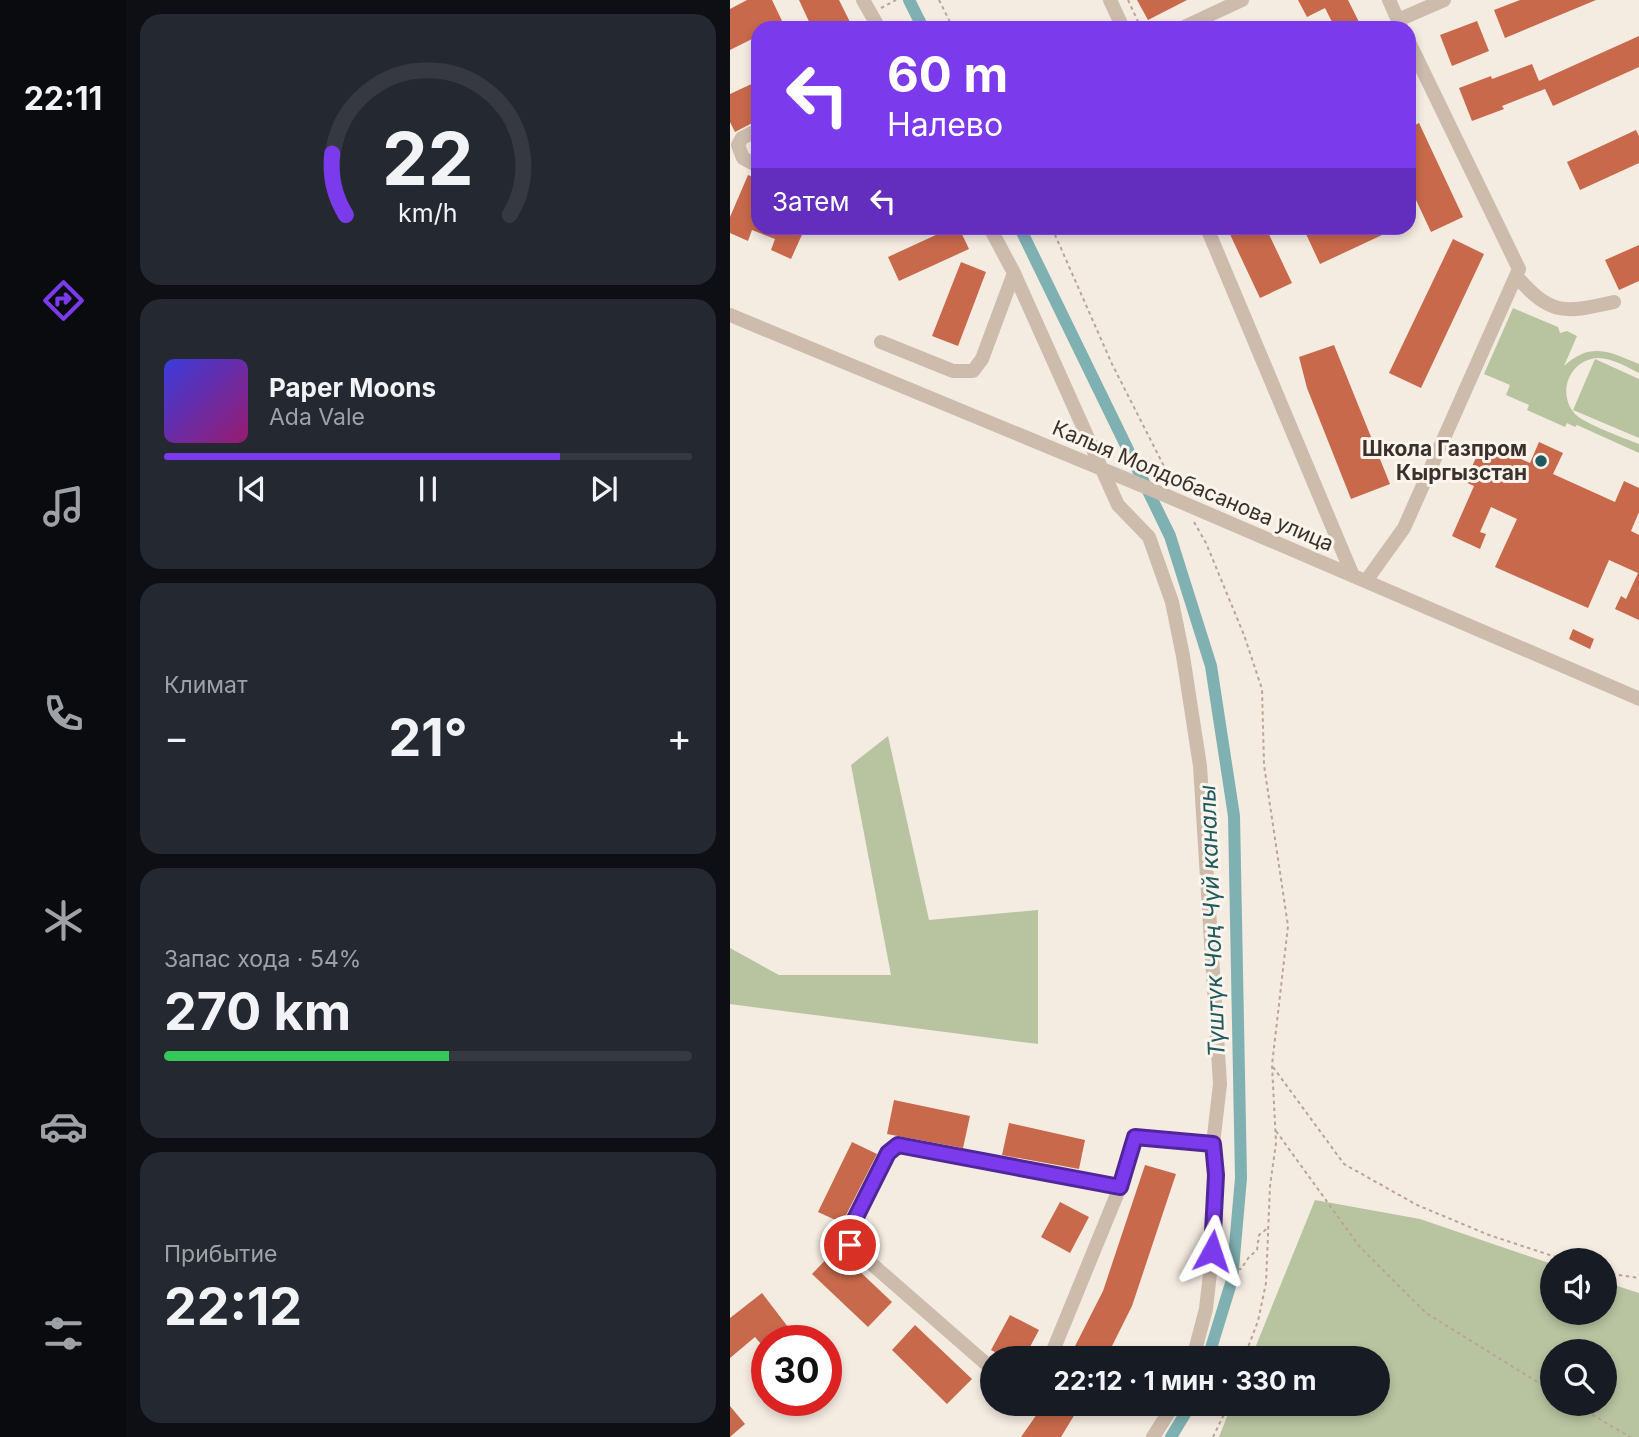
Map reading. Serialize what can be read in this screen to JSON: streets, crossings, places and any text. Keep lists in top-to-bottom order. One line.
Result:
{"streets":{"street":["Калыя Молдобасанова улица"]},"water":["Түштүк Чоң Чүй каналы"],"places":["Школа Газпром Кыргызстан"],"page":{"tabs":"22:11","turn":["60 m","Налево"],"then":"Затем","song":["Paper Moons","Ada Vale"],"tile":["Климат",["Запас хода · 54%","270 km"],["Прибытие","22:12"]],"heat":["−","21°","+"],"limit":"30","trip":"22:12 · 1 мин · 330 m","gauge":["22","km/h"]}}
